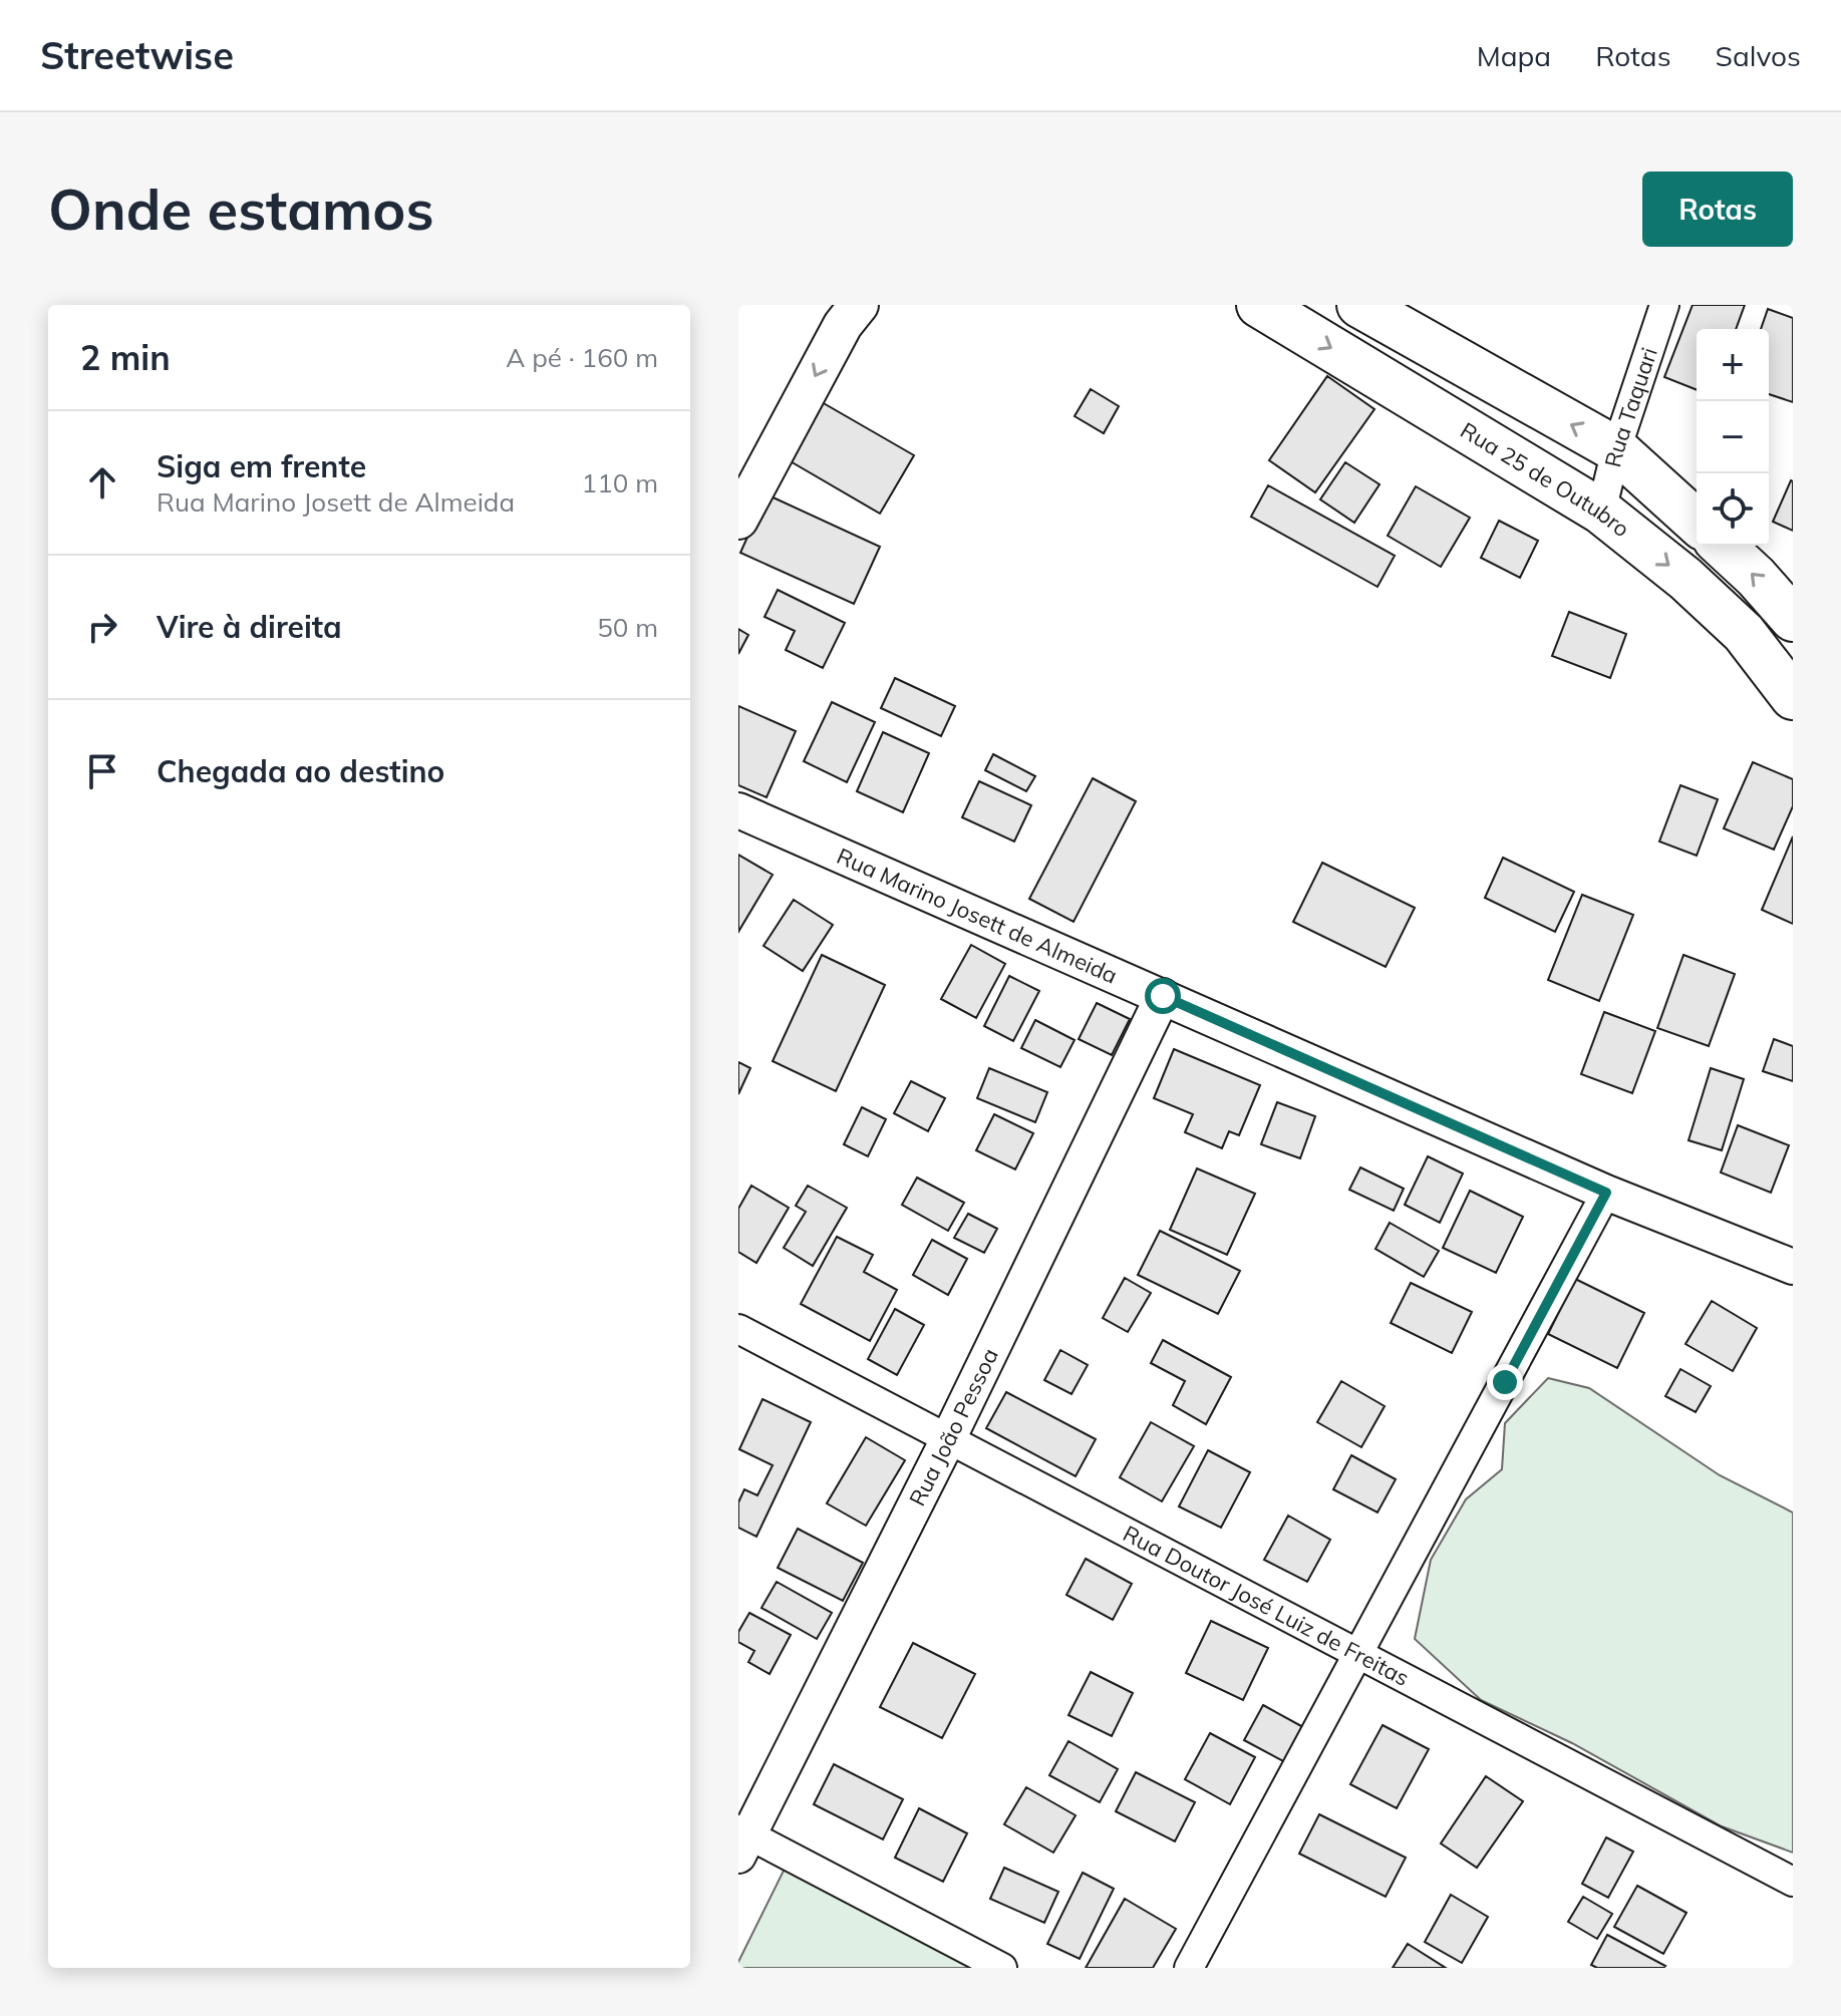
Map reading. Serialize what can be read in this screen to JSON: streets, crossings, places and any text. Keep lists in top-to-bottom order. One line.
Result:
{"streets":{"main road":["Rua 25 de Outubro"],"street":["Rua Taquari","Rua Marino Josett de Almeida","Rua João Pessoa","Rua Doutor José Luiz de Freitas"]},"crossings":[["Rua Taquari","Rua 25 de Outubro"],["Rua Marino Josett de Almeida","Rua João Pessoa"],["Rua João Pessoa","Rua Doutor José Luiz de Freitas"]],"page":{"header":"Streetwise","nav":["Mapa","Rotas","Salvos"],"buttons":"Rotas","title":"Onde estamos","heading":["2 min","A pé · 160 m"],"map_buttons":["+","−"],"list":[["Siga em frente","Rua Marino Josett de Almeida","110 m"],["Vire à direita","50 m"],"Chegada ao destino"]}}
